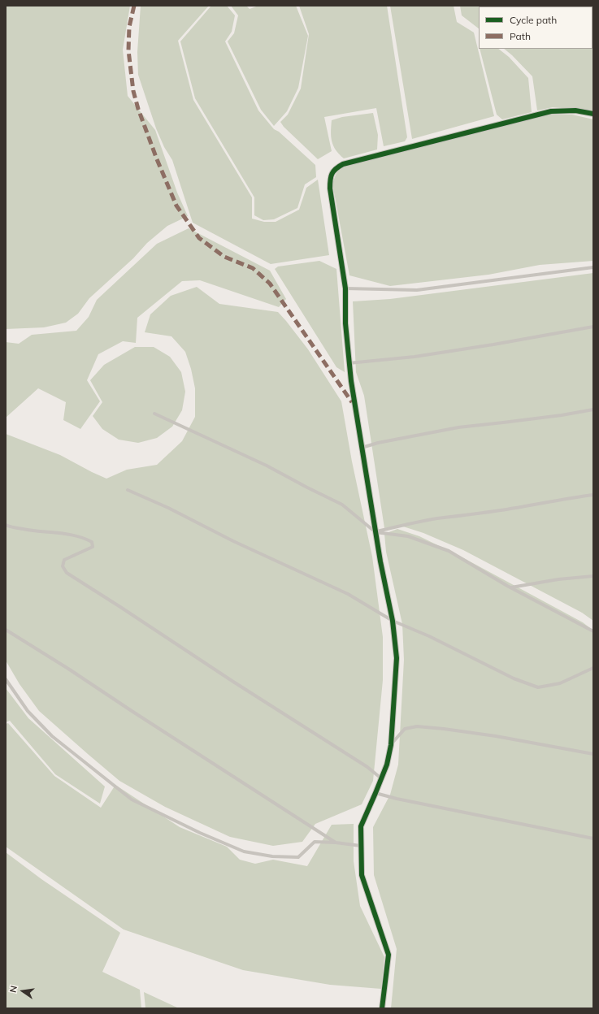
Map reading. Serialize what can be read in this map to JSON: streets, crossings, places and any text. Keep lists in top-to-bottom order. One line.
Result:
{"legend":["Cycle path","Path"],"north":"left"}
